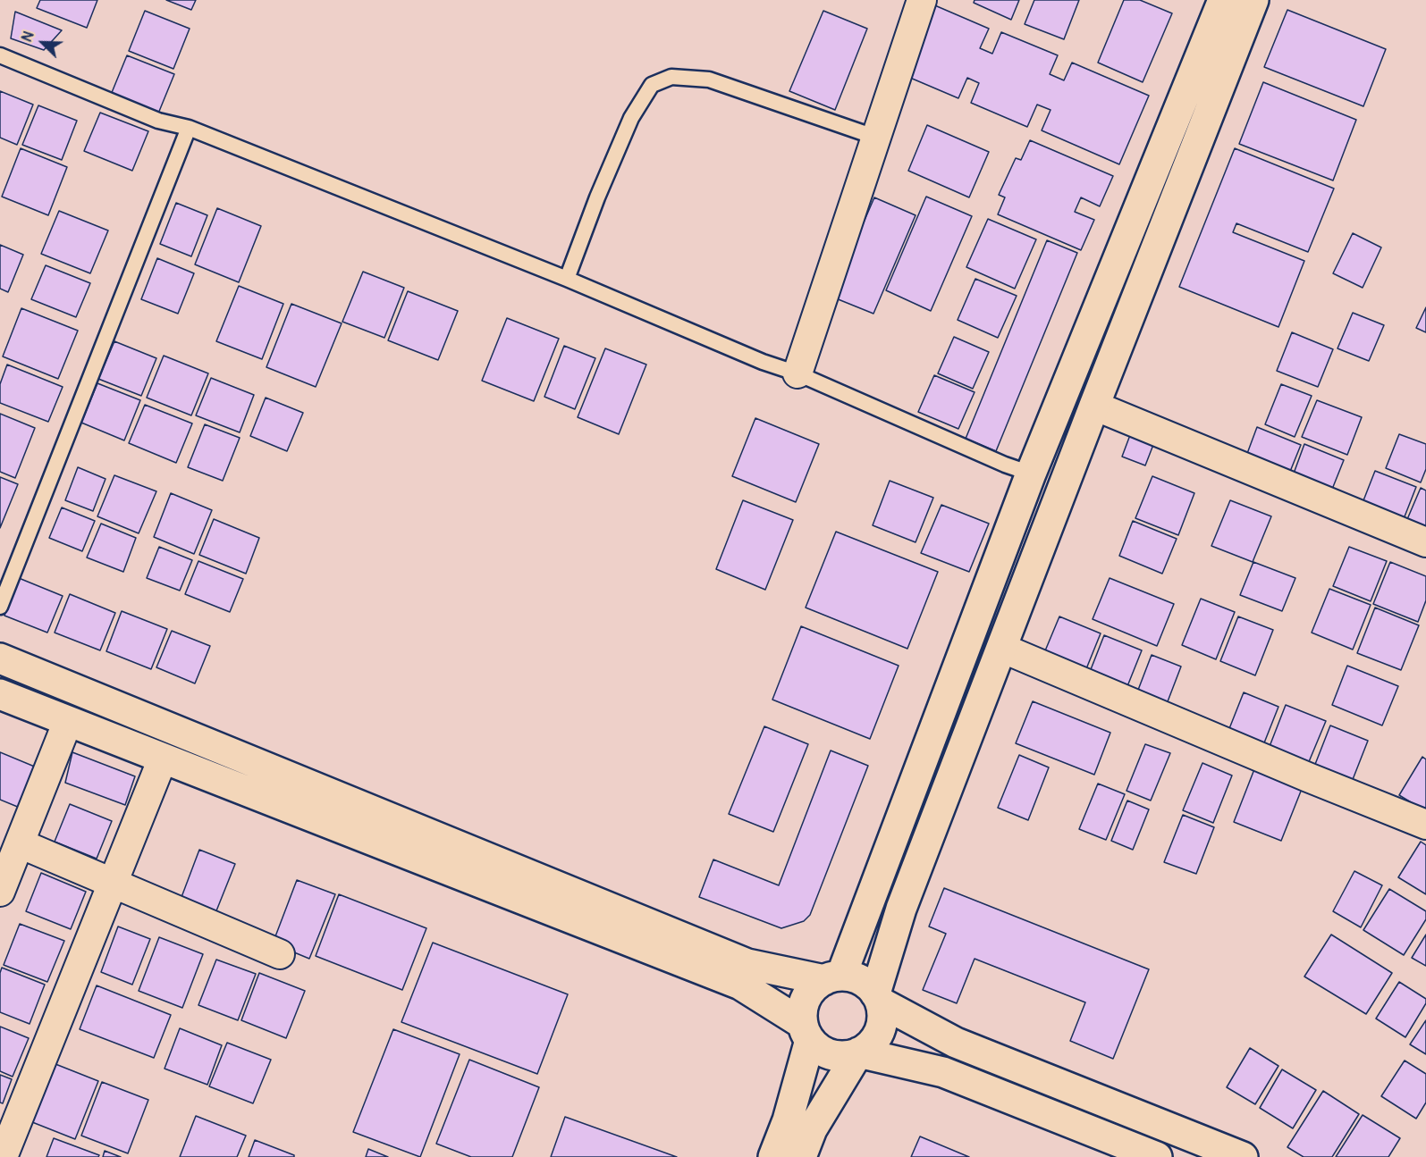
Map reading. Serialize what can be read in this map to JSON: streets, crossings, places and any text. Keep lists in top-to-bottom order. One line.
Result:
{"north":"top left"}
